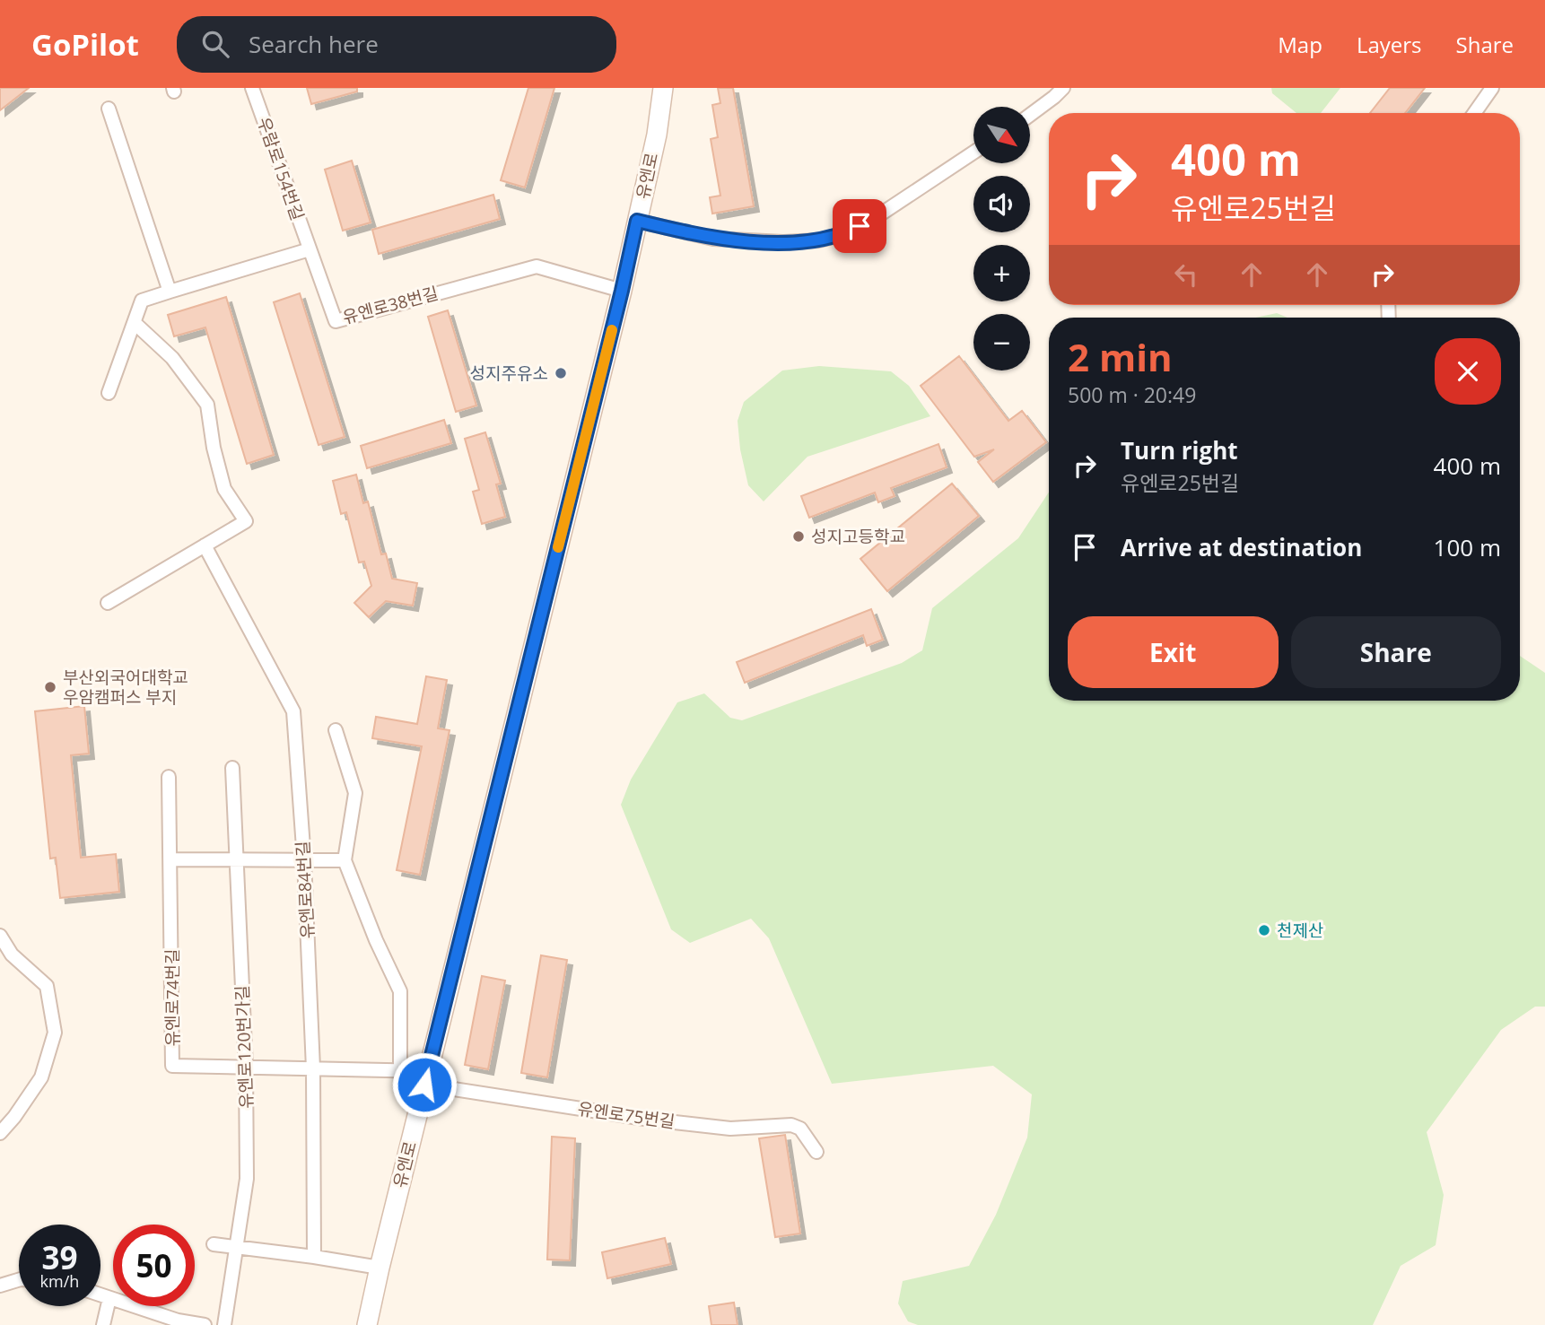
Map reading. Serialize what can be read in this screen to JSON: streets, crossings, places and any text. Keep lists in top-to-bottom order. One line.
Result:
{"streets":{"main road":["유엔로"],"street":["우람로154번길","유엔로38번길","유엔로84번길","유엔로74번길","유엔로120번가길","유엔로75번길"]},"crossings":[["우람로154번길","유엔로38번길"],["유엔로","유엔로38번길"],["유엔로","유엔로74번길"],["유엔로","유엔로75번길"],["유엔로84번길","유엔로74번길"],["유엔로74번길","유엔로120번가길"],["유엔로74번길","유엔로75번길"]],"places":["성지주유소","성지고등학교","부산외국어대학교 우암캠퍼스 부지","천제산"],"north":"bottom right","page":{"header":"GoPilot","search":"Search here","nav":["Map","Layers","Share"],"map_buttons":["+","−"],"turn":["400 m","유엔로25번길"],"heading":["2 min","500 m · 20:49"],"list":[{"name":"Turn right","note":"유엔로25번길","value":"400 m"},{"name":"Arrive at destination","value":"100 m"}],"buttons":["Exit","Share"],"speed":"39 km/h","limit":"50"}}
